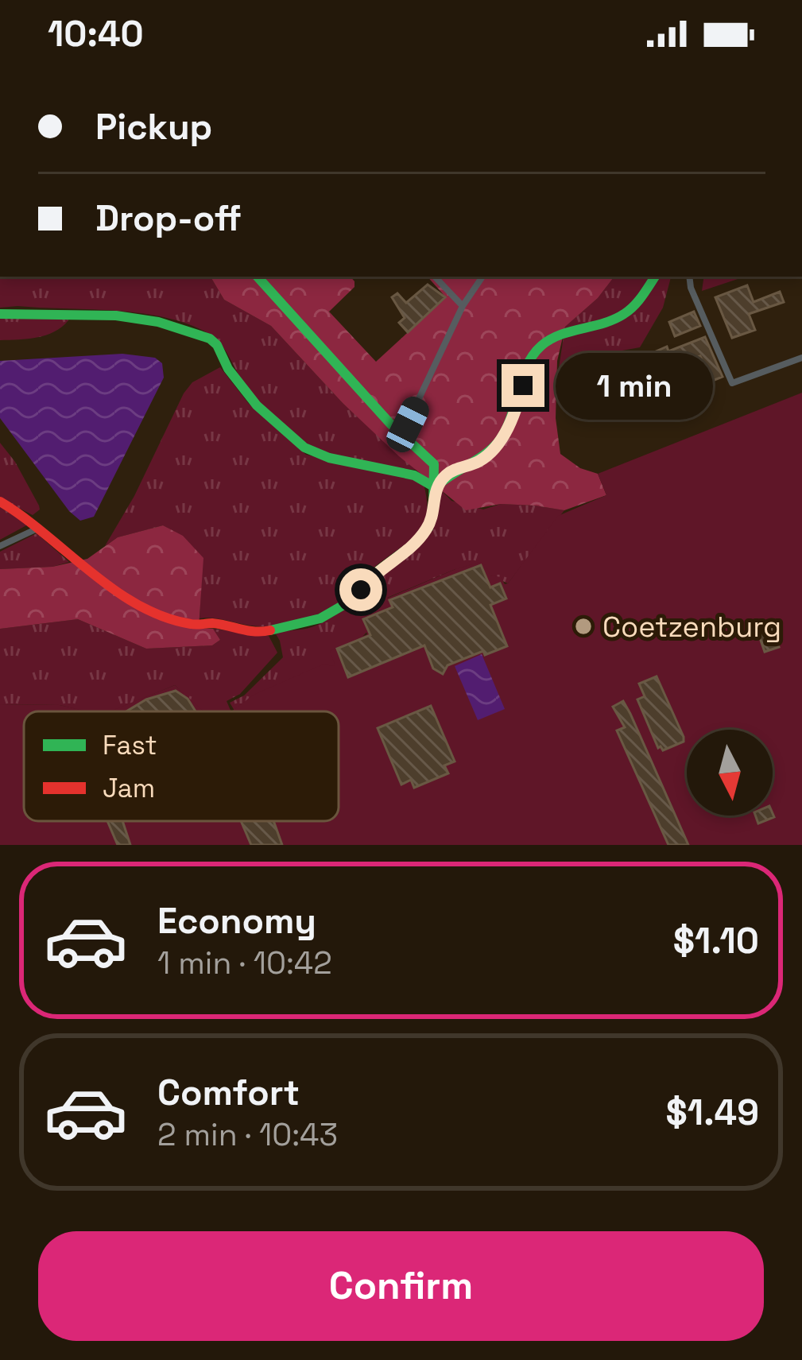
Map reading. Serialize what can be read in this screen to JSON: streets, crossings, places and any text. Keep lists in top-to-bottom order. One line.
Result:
{"places":["Coetzenburg"],"legend":["Fast","Jam"],"north":"bottom","page":{"status":"10:40","banner":["Pickup","Drop-off"],"bubble":"1 min","list":[{"name":"Economy","note":"1 min · 10:42","value":"$1.10"},{"name":"Comfort","note":"2 min · 10:43","value":"$1.49"}],"buttons":"Confirm"}}
